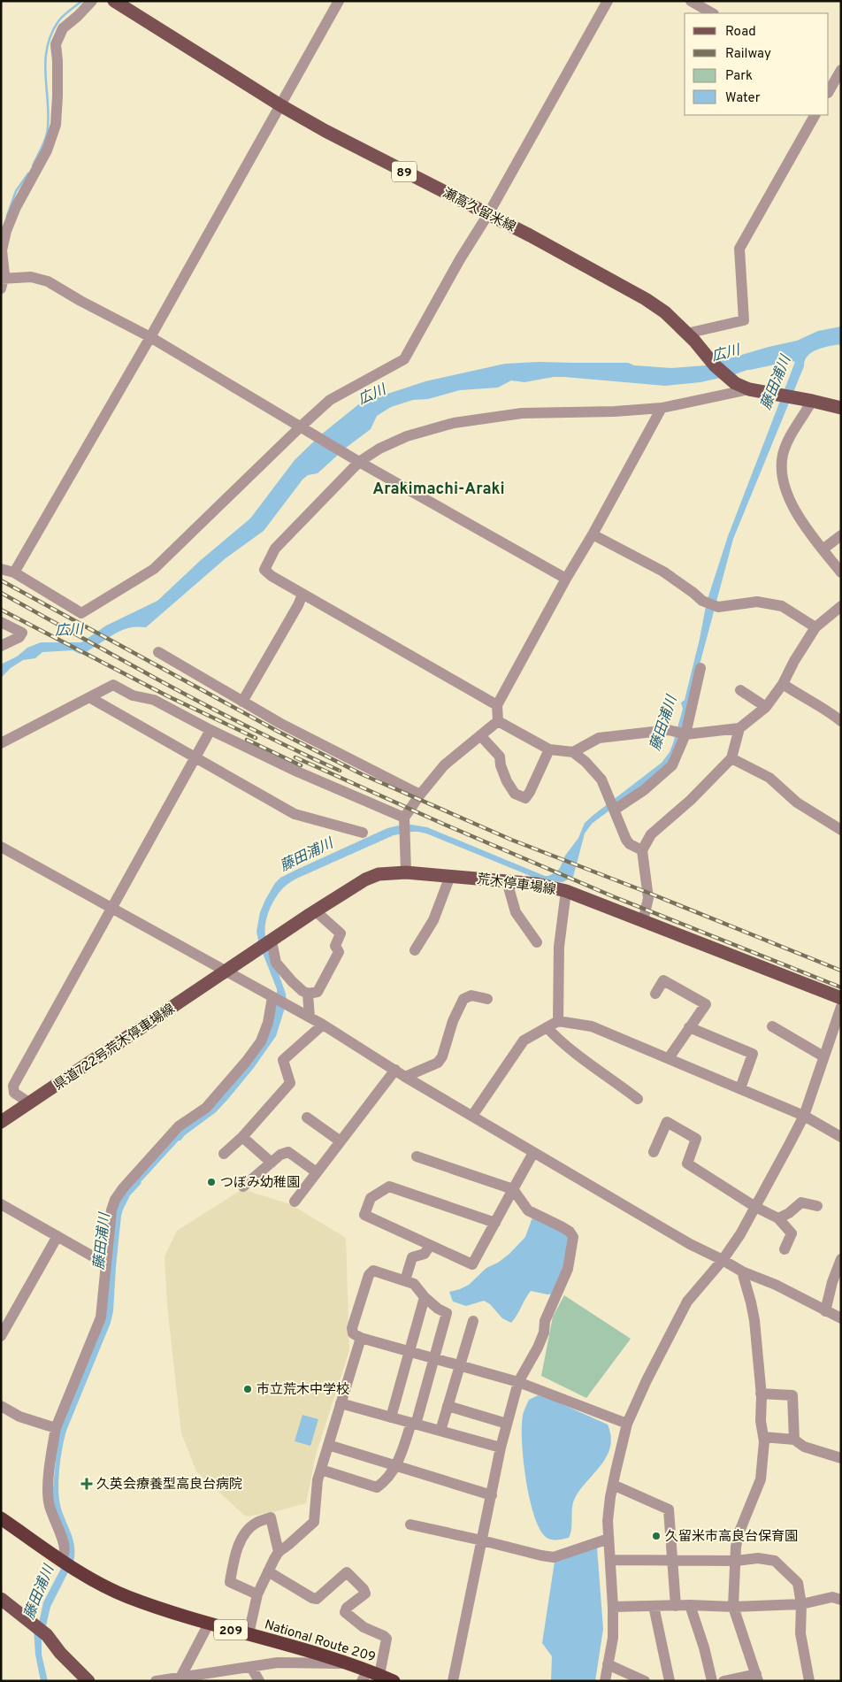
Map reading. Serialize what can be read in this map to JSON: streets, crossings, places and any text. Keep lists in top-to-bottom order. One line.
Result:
{"streets":{"highway":["209","National Route 209"],"main road":["89","瀬高久留米線","荒木停車場線","県道722号荒木停車場線"]},"crossings":[["荒木停車場線","県道722号荒木停車場線"]],"districts":["Arakimachi-Araki"],"water":["広川","藤田浦川"],"places":{"other":["つぼみ幼稚園","市立荒木中学校","久留米市高良台保育園"],"health":["久英会療養型高良台病院"]},"legend":["Road","Railway","Park","Water"]}
